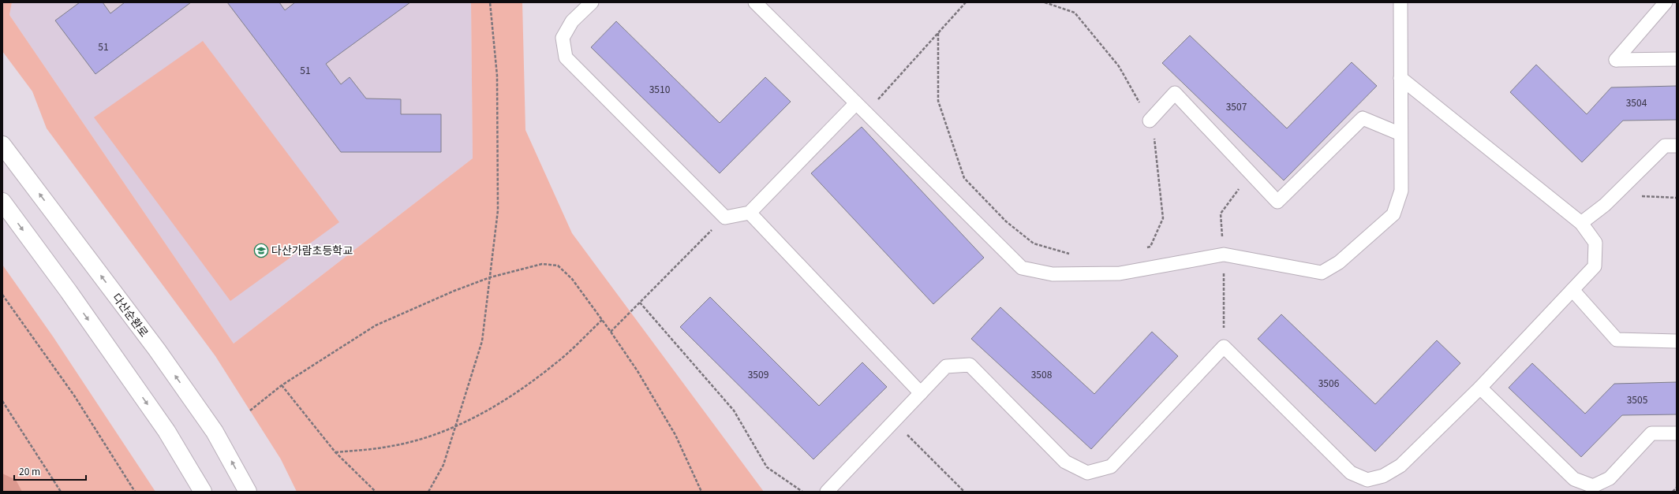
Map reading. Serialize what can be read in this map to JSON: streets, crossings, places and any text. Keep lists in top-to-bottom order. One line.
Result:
{"streets":{"street":["다산순환로"]},"places":{"school or university":["다산가람초등학교"]},"house_numbers":["51","51","3510","3504","3507","3509","3508","3506","3505"],"scale_bar":"20 m"}
